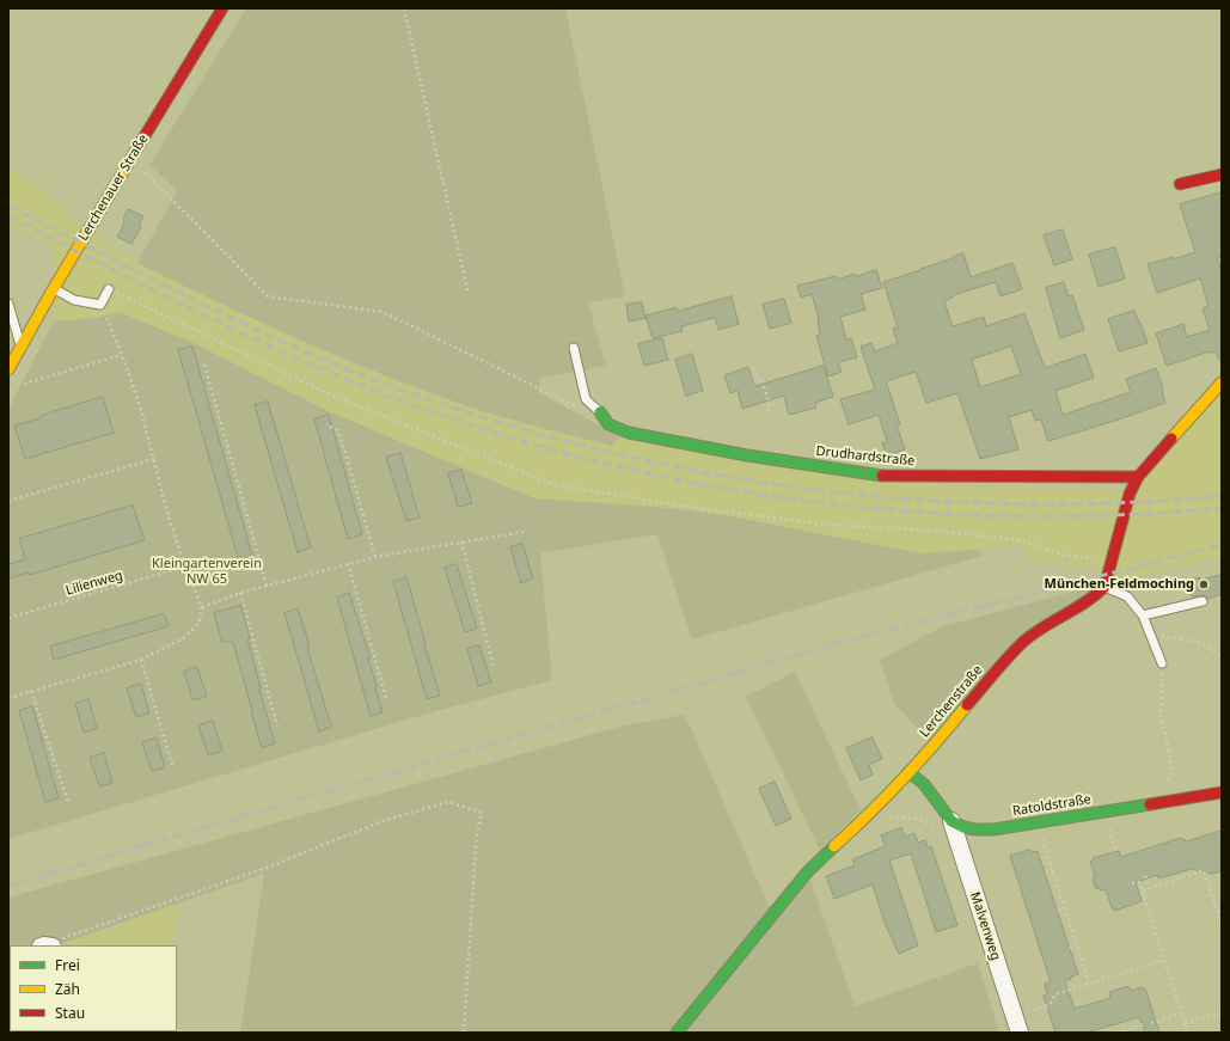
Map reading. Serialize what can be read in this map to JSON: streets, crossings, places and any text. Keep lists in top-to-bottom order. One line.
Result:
{"streets":{"street":["Lerchenauer Straße","Drudhardstraße","Lerchenstraße","Ratoldstraße","Malvenweg"],"path":["Lilienweg"]},"crossings":[["Ratoldstraße","Malvenweg"]],"parks":["Kleingartenverein NW 65"],"places":["München-Feldmoching"],"legend":["Frei","Zäh","Stau"]}
